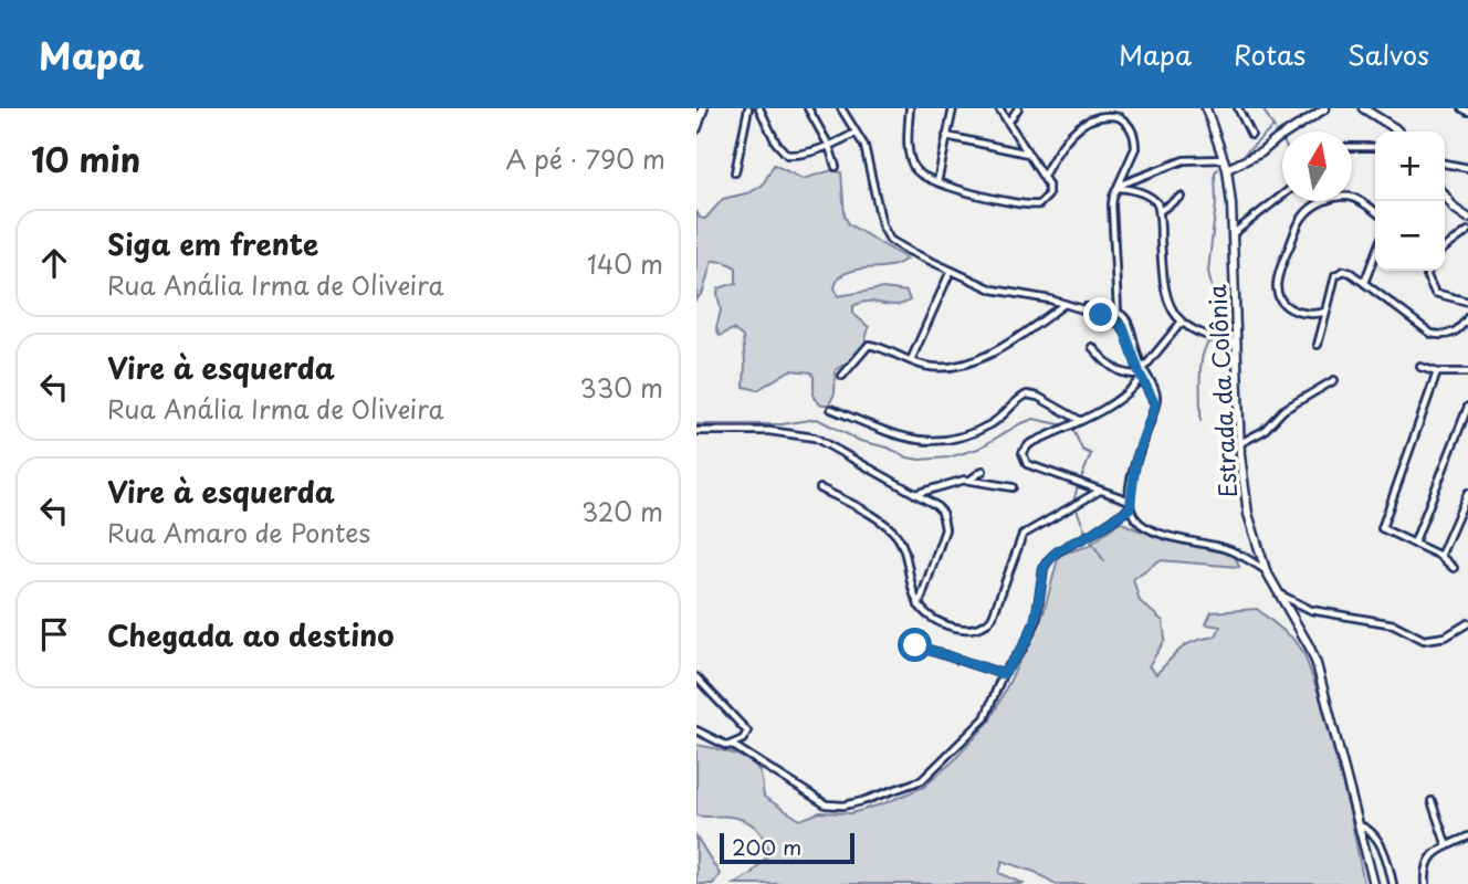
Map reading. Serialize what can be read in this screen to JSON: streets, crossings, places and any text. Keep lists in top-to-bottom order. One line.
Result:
{"streets":{"main road":["Estrada da Colônia"]},"scale_bar":"200 m","north":"top","page":{"header":"Mapa","nav":["Mapa","Rotas","Salvos"],"heading":["10 min","A pé · 790 m"],"map_buttons":["+","−"],"list":[["Siga em frente","Rua Anália Irma de Oliveira","140 m"],["Vire à esquerda","Rua Anália Irma de Oliveira","330 m"],["Vire à esquerda","Rua Amaro de Pontes","320 m"],"Chegada ao destino"],"scale":"200 m"}}
